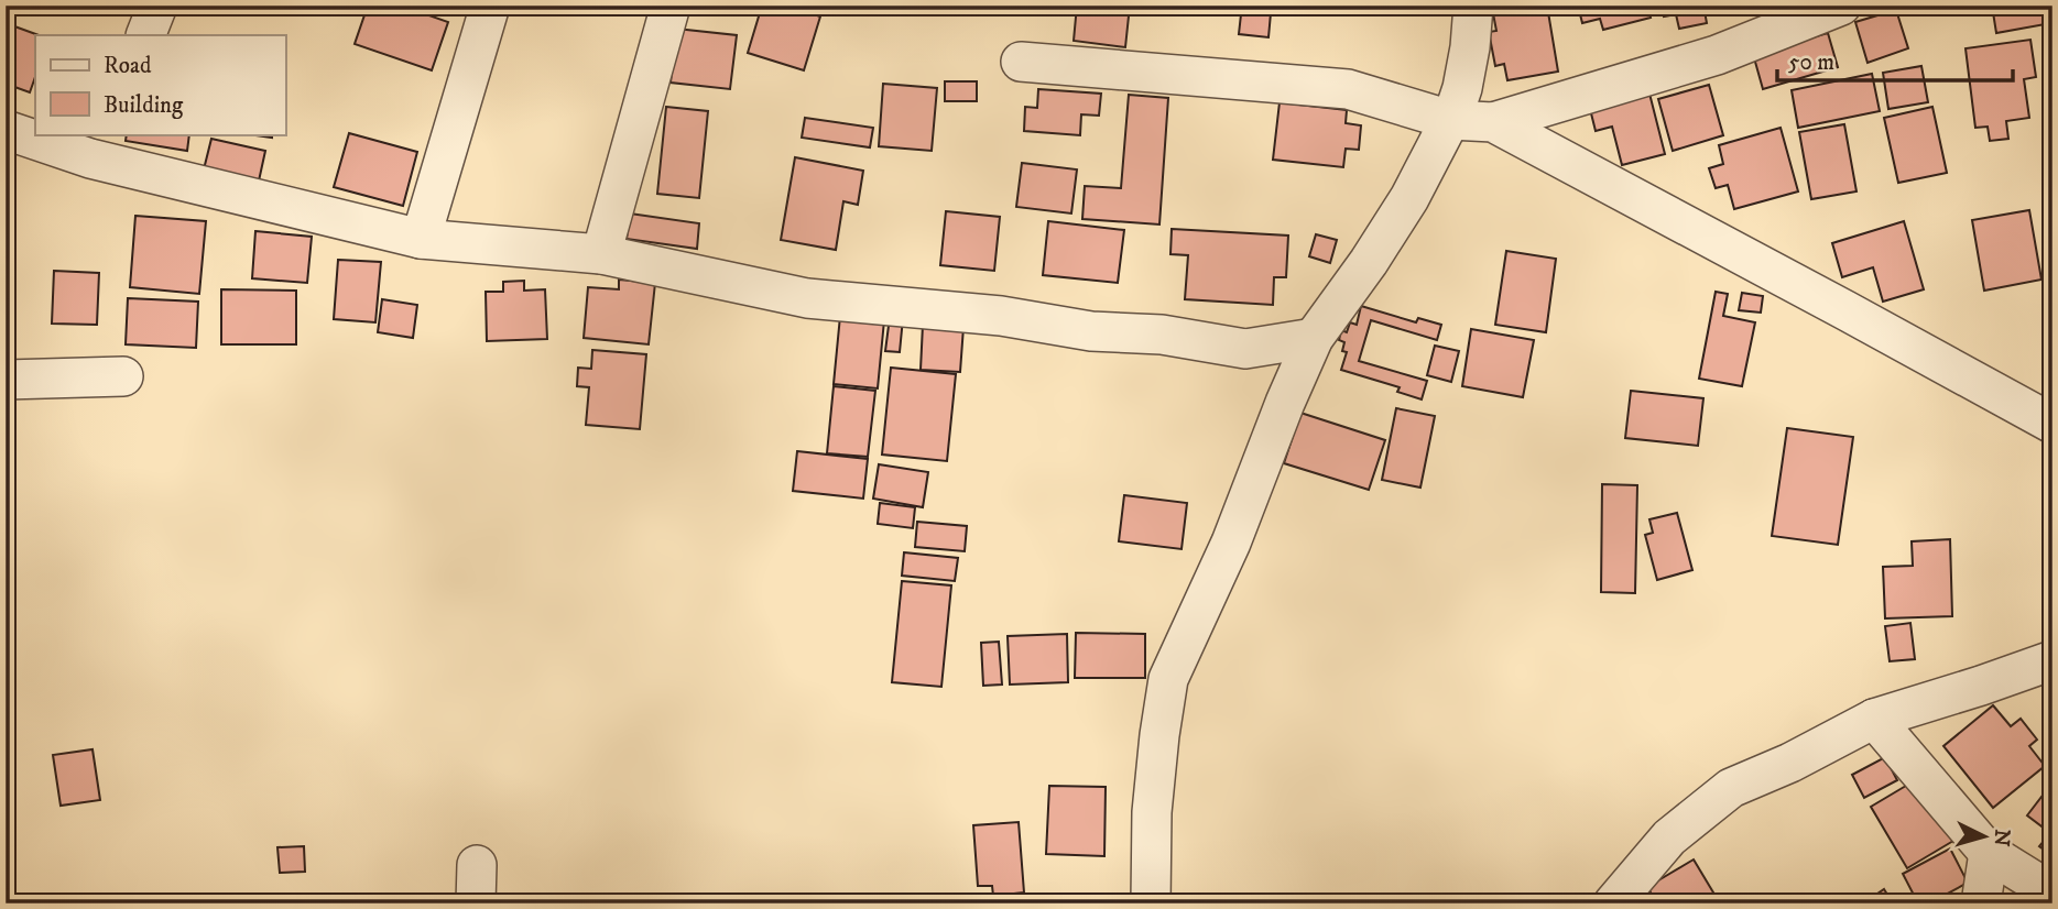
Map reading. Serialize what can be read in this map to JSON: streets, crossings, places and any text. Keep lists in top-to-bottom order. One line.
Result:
{"legend":["Road","Building"],"scale_bar":"50 m","north":"right"}
